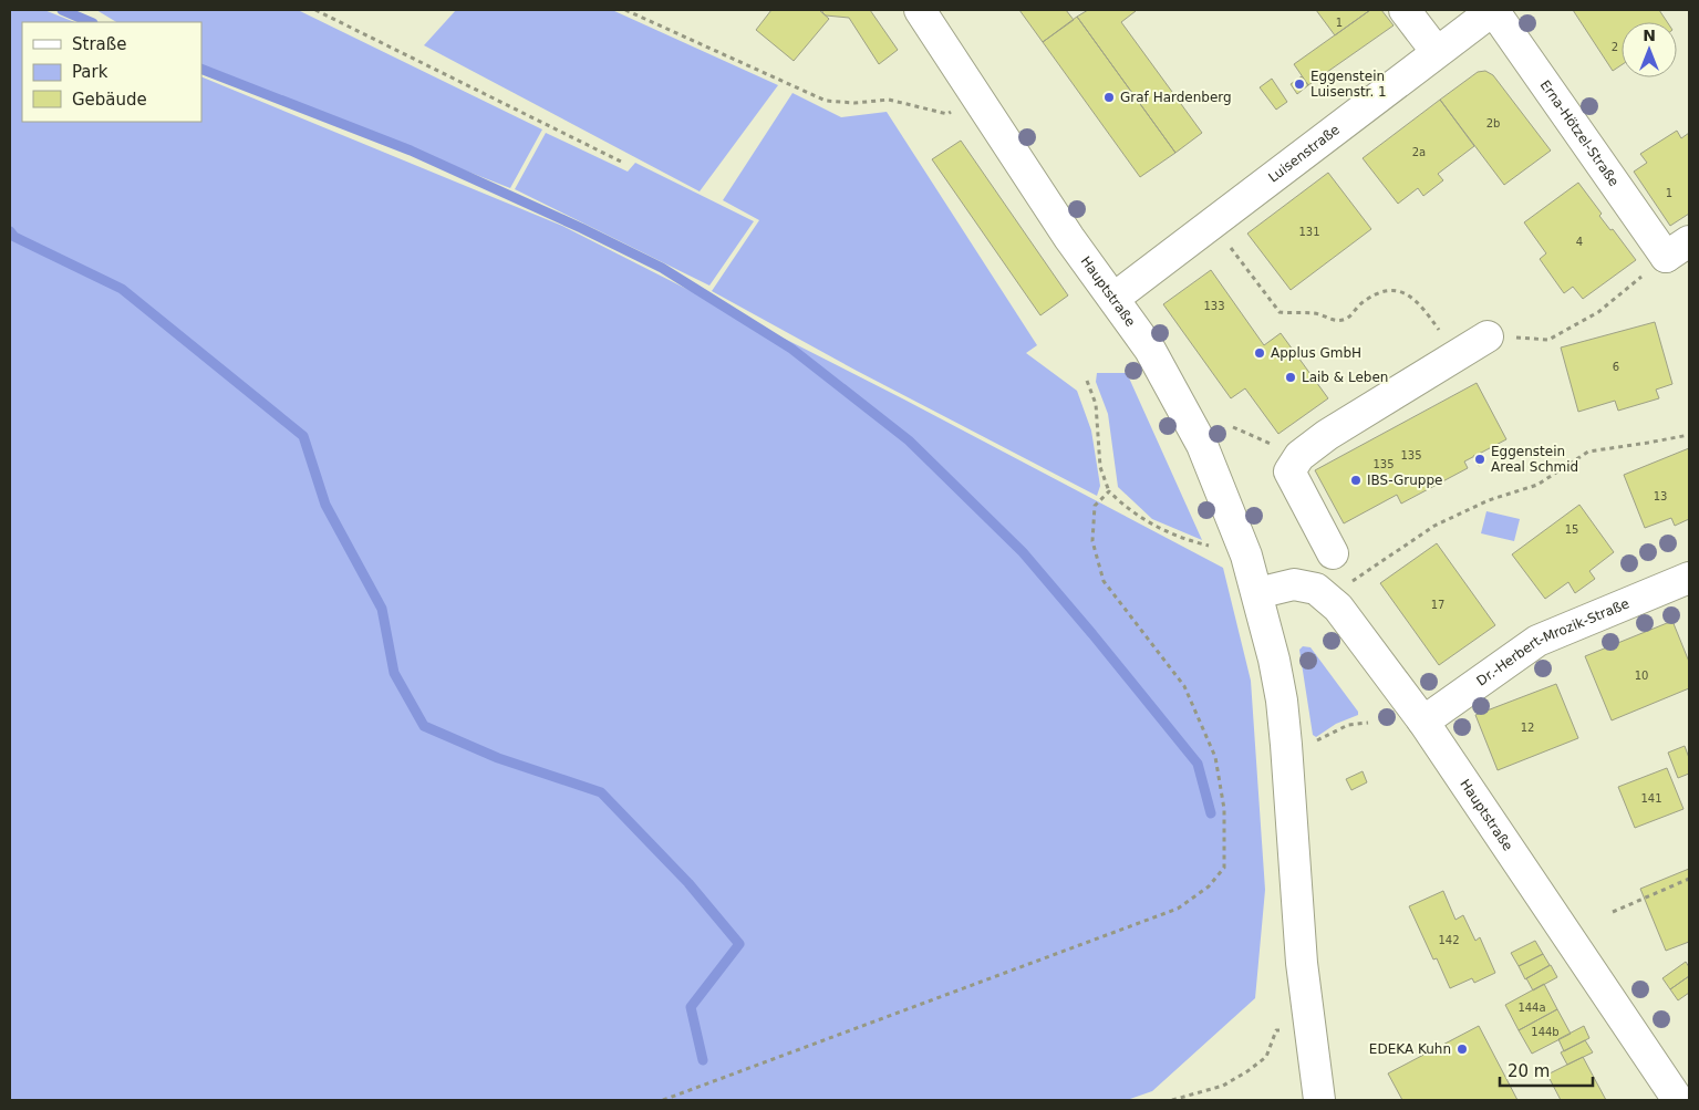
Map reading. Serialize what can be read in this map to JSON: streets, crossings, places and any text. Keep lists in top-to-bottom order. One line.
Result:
{"streets":{"street":["Erna-Hötzel-Straße","Luisenstraße","Hauptstraße","Dr.-Herbert-Mrozik-Straße"]},"crossings":[["Erna-Hötzel-Straße","Luisenstraße"],["Luisenstraße","Hauptstraße"],["Hauptstraße","Dr.-Herbert-Mrozik-Straße"]],"places":["Eggenstein Luisenstr. 1","Graf Hardenberg","Applus GmbH","Laib & Leben","Eggenstein Areal Schmid","IBS-Gruppe","EDEKA Kuhn"],"house_numbers":["1","2","2b","2a","1","131","4","133","6","135","135","13","15","17","10","12","141","142","144a","144b"],"legend":["Straße","Park","Gebäude"],"scale_bar":"20 m","north":"top"}
